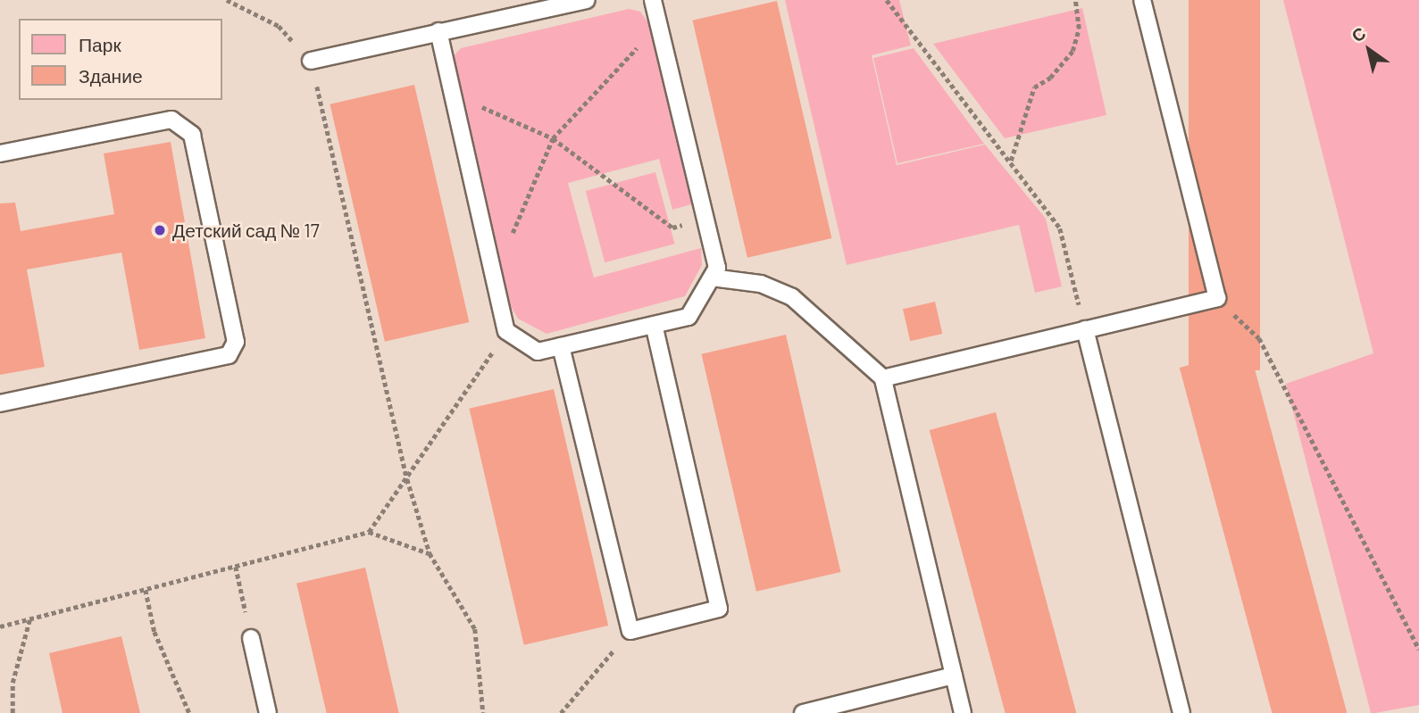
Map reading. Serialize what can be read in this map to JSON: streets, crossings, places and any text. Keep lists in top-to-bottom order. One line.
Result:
{"places":["Детский сад № 17"],"legend":["Парк","Здание"],"north":"top left"}
